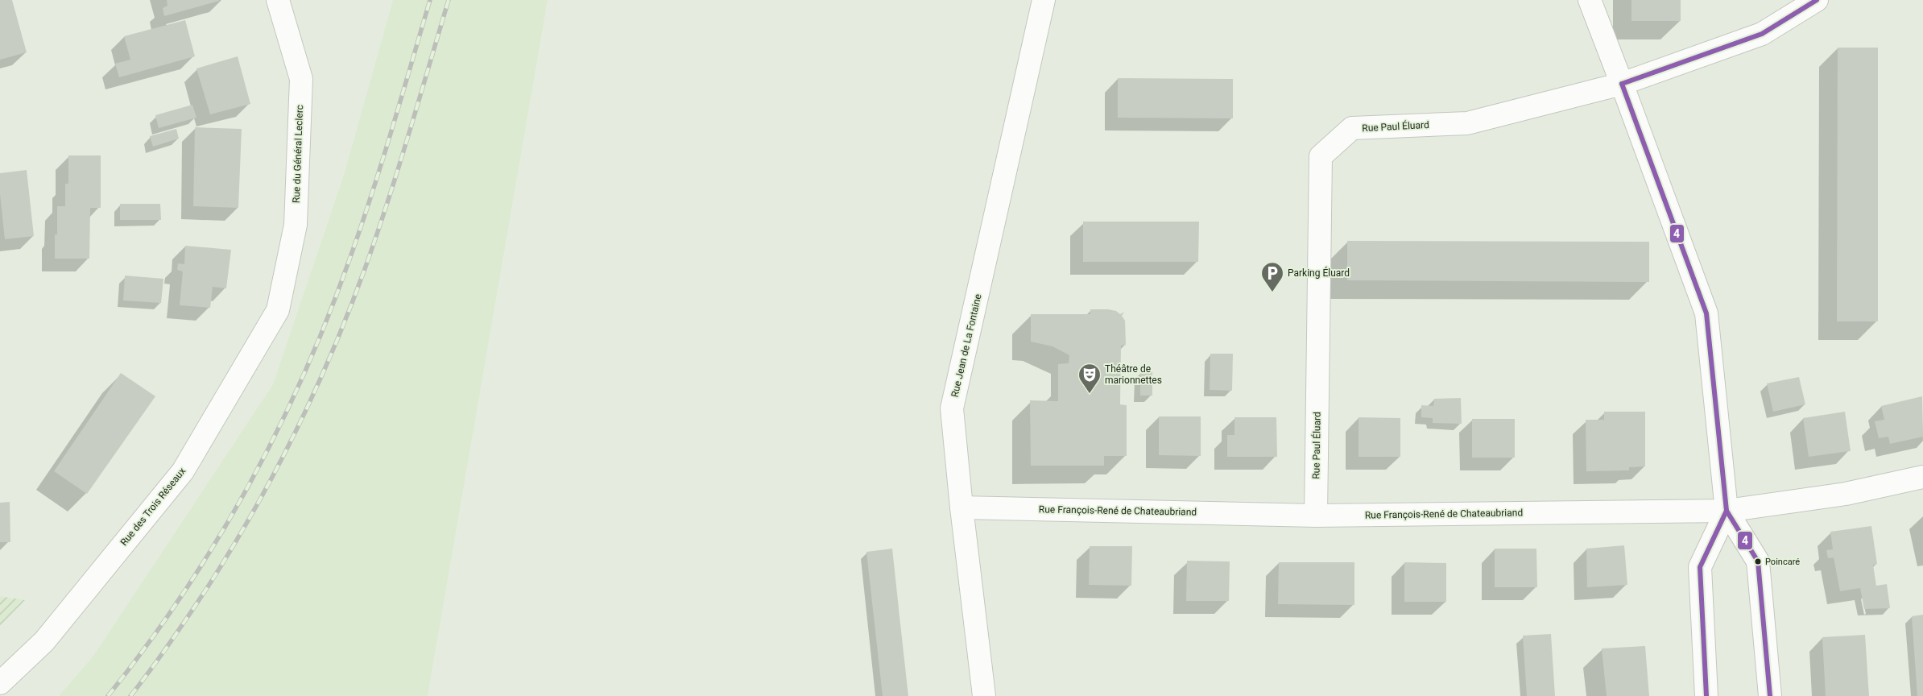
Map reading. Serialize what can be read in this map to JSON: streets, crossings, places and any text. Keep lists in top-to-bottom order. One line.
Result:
{"streets":{"street":["Rue Paul Éluard","Rue du Général Leclerc","Rue Jean de La Fontaine","Rue des Trois Réseaux","Rue François-René de Chateaubriand"]},"crossings":[["Rue Paul Éluard","Rue François-René de Chateaubriand"],["Rue du Général Leclerc","Rue des Trois Réseaux"],["Rue Jean de La Fontaine","Rue François-René de Chateaubriand"]],"places":{"parking":["Parking Éluard"],"theatre":["Théâtre de marionnettes"],"other":["Poincaré"]},"lines":["transit line 4"]}
